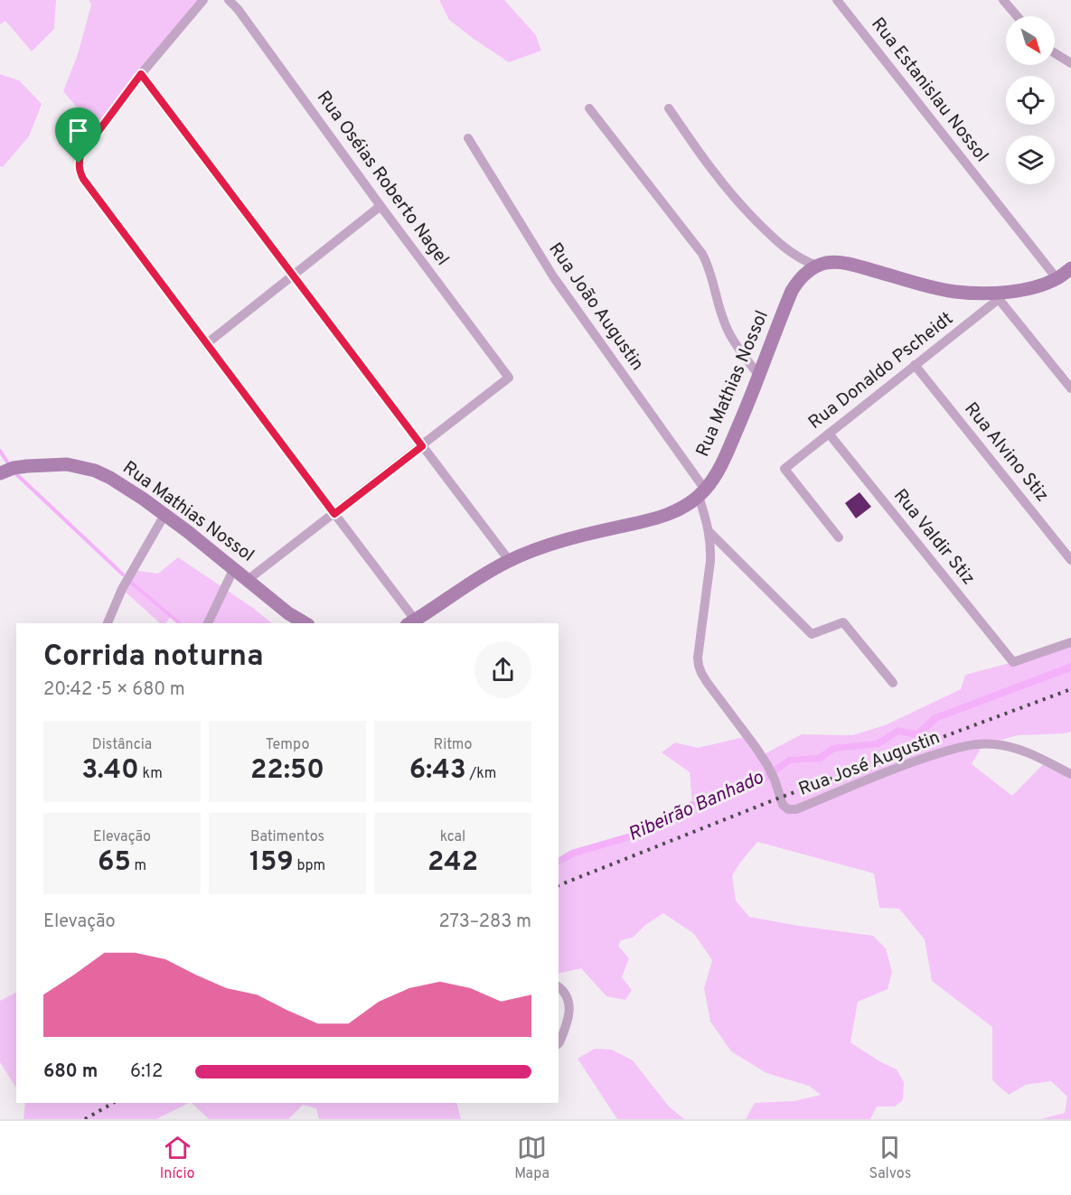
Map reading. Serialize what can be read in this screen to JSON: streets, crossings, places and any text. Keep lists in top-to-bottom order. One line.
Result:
{"streets":{"street":["Rua Estanislau Nossol","Rua Oséias Roberto Nagel","Rua João Augustin","Rua Donaldo Pscheidt","Rua Mathias Nossol","Rua Alvino Stiz","Rua Valdir Stiz","Rua José Augustin"]},"crossings":[["Rua João Augustin","Rua Mathias Nossol"],["Rua João Augustin","Rua José Augustin"],["Rua Donaldo Pscheidt","Rua Alvino Stiz"],["Rua Donaldo Pscheidt","Rua Valdir Stiz"],["Rua Mathias Nossol","Rua José Augustin"]],"water":["Ribeirão Banhado"],"north":"bottom right","page":{"heading":["Corrida noturna","20:42 · 5 × 680 m"],"stats":[["Distância","3.40 km"],["Tempo","22:50"],["Ritmo","6:43 /km"],["Elevação","65 m"],["Batimentos","159 bpm"],["kcal","242"]],"chart":["Elevação","273–283 m"],"list":[{"name":"680 m","note":"6:12"}],"tabs":["Início","Mapa","Salvos"]}}
